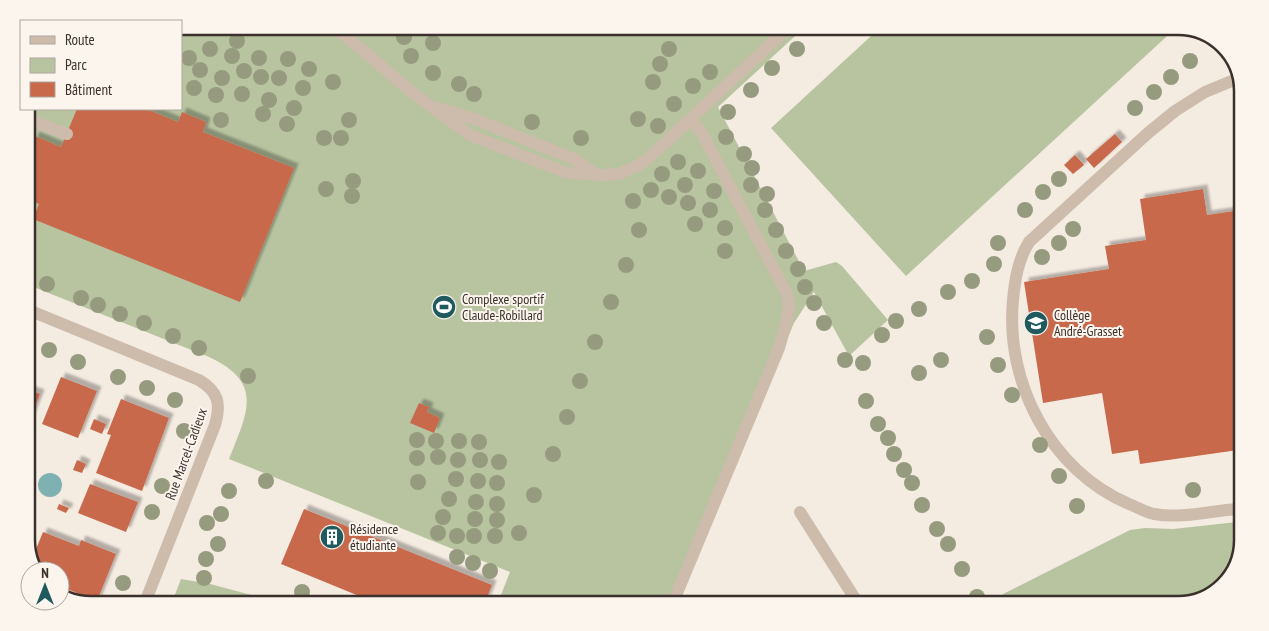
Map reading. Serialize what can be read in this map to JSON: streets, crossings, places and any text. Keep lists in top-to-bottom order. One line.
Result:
{"streets":{"street":["Rue Marcel-Cadieux"]},"places":{"sports":["Complexe sportif Claude-Robillard"],"school or university":["Collège André-Grasset"],"building":["Résidence étudiante"]},"legend":["Route","Parc","Bâtiment"],"north":"top"}
